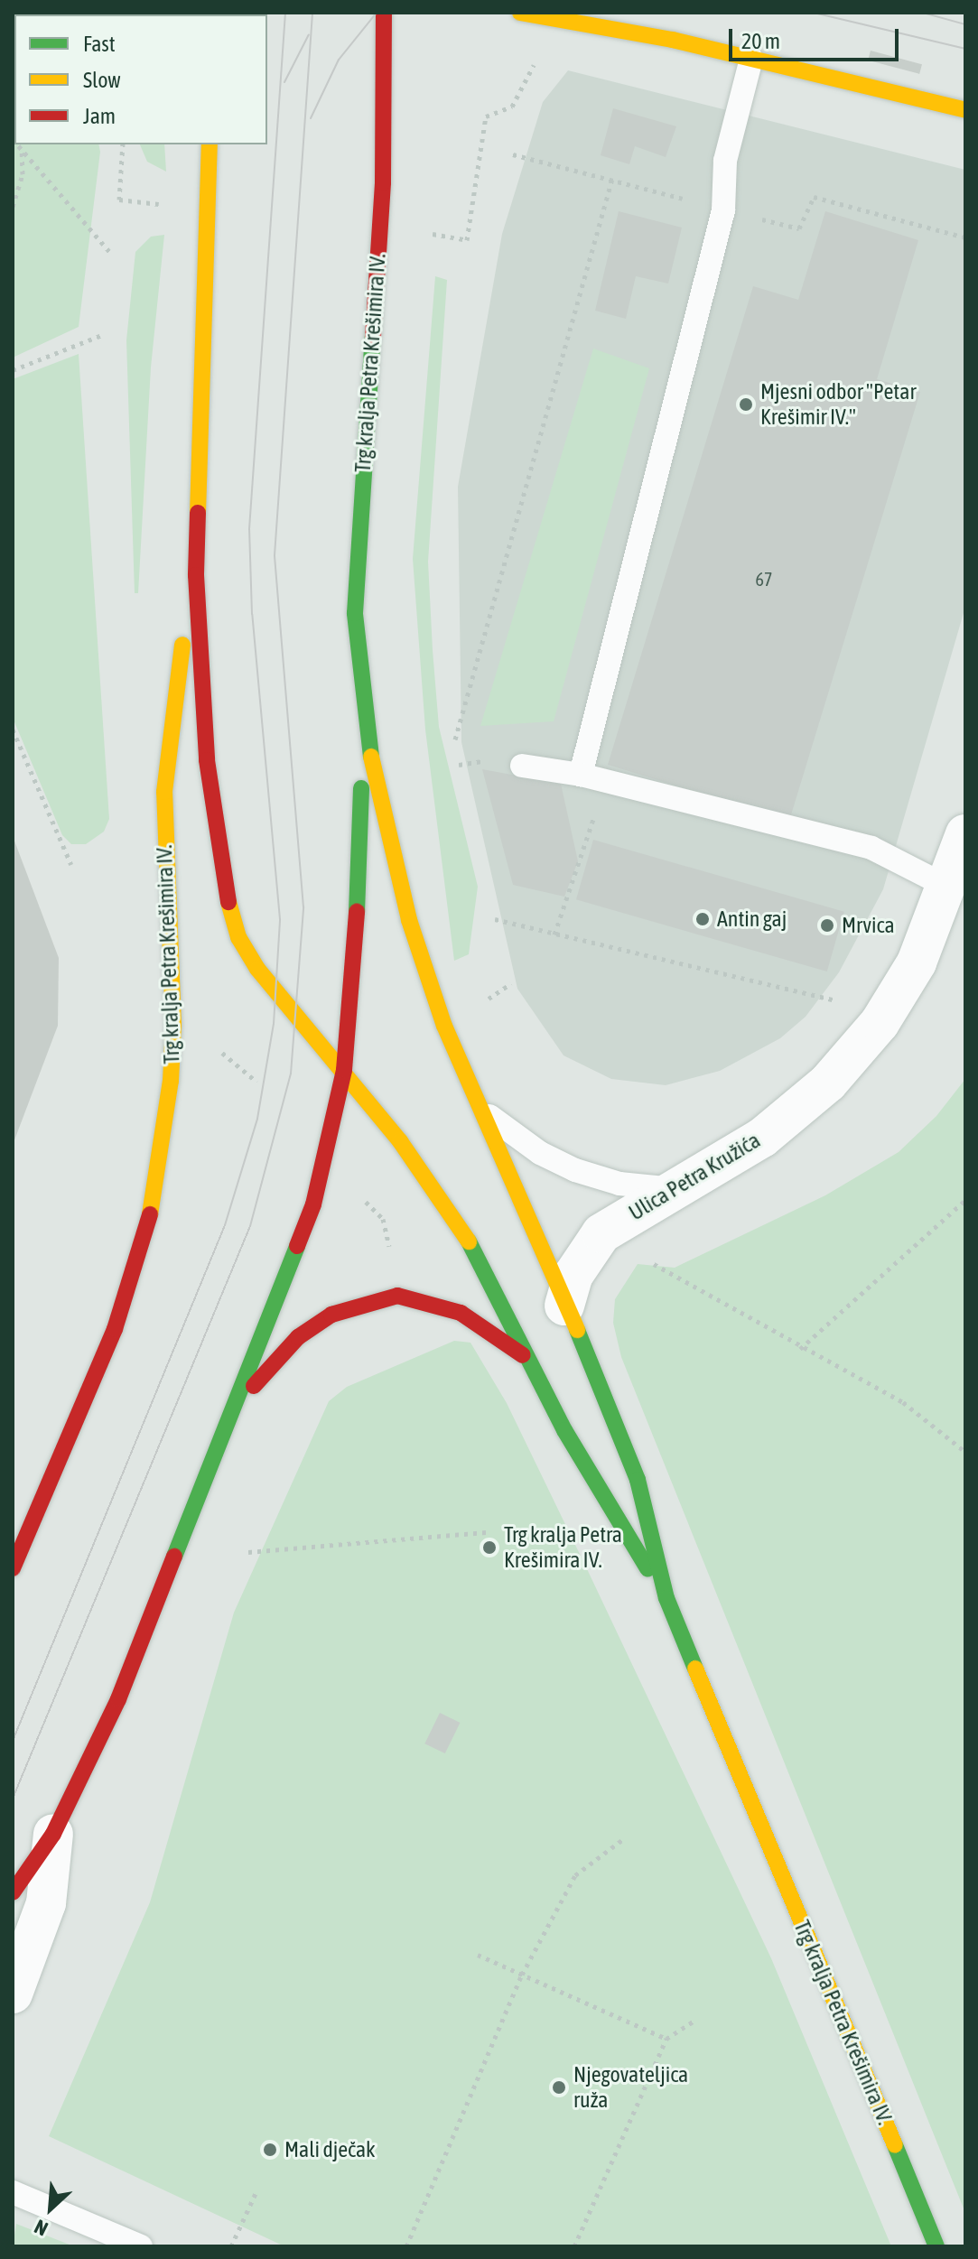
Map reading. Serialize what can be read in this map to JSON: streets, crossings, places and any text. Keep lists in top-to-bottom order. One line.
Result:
{"streets":{"main road":["Trg kralja Petra Krešimira IV."],"street":["Ulica Petra Kružića"]},"crossings":[["Trg kralja Petra Krešimira IV.","Ulica Petra Kružića"]],"places":["Mjesni odbor \"Petar Krešimir IV.\"","Antin gaj","Mrvica","Trg kralja Petra Krešimira IV.","Njegovateljica ruža","Mali dječak"],"house_numbers":["67"],"legend":["Fast","Slow","Jam"],"scale_bar":"20 m","north":"bottom left"}
